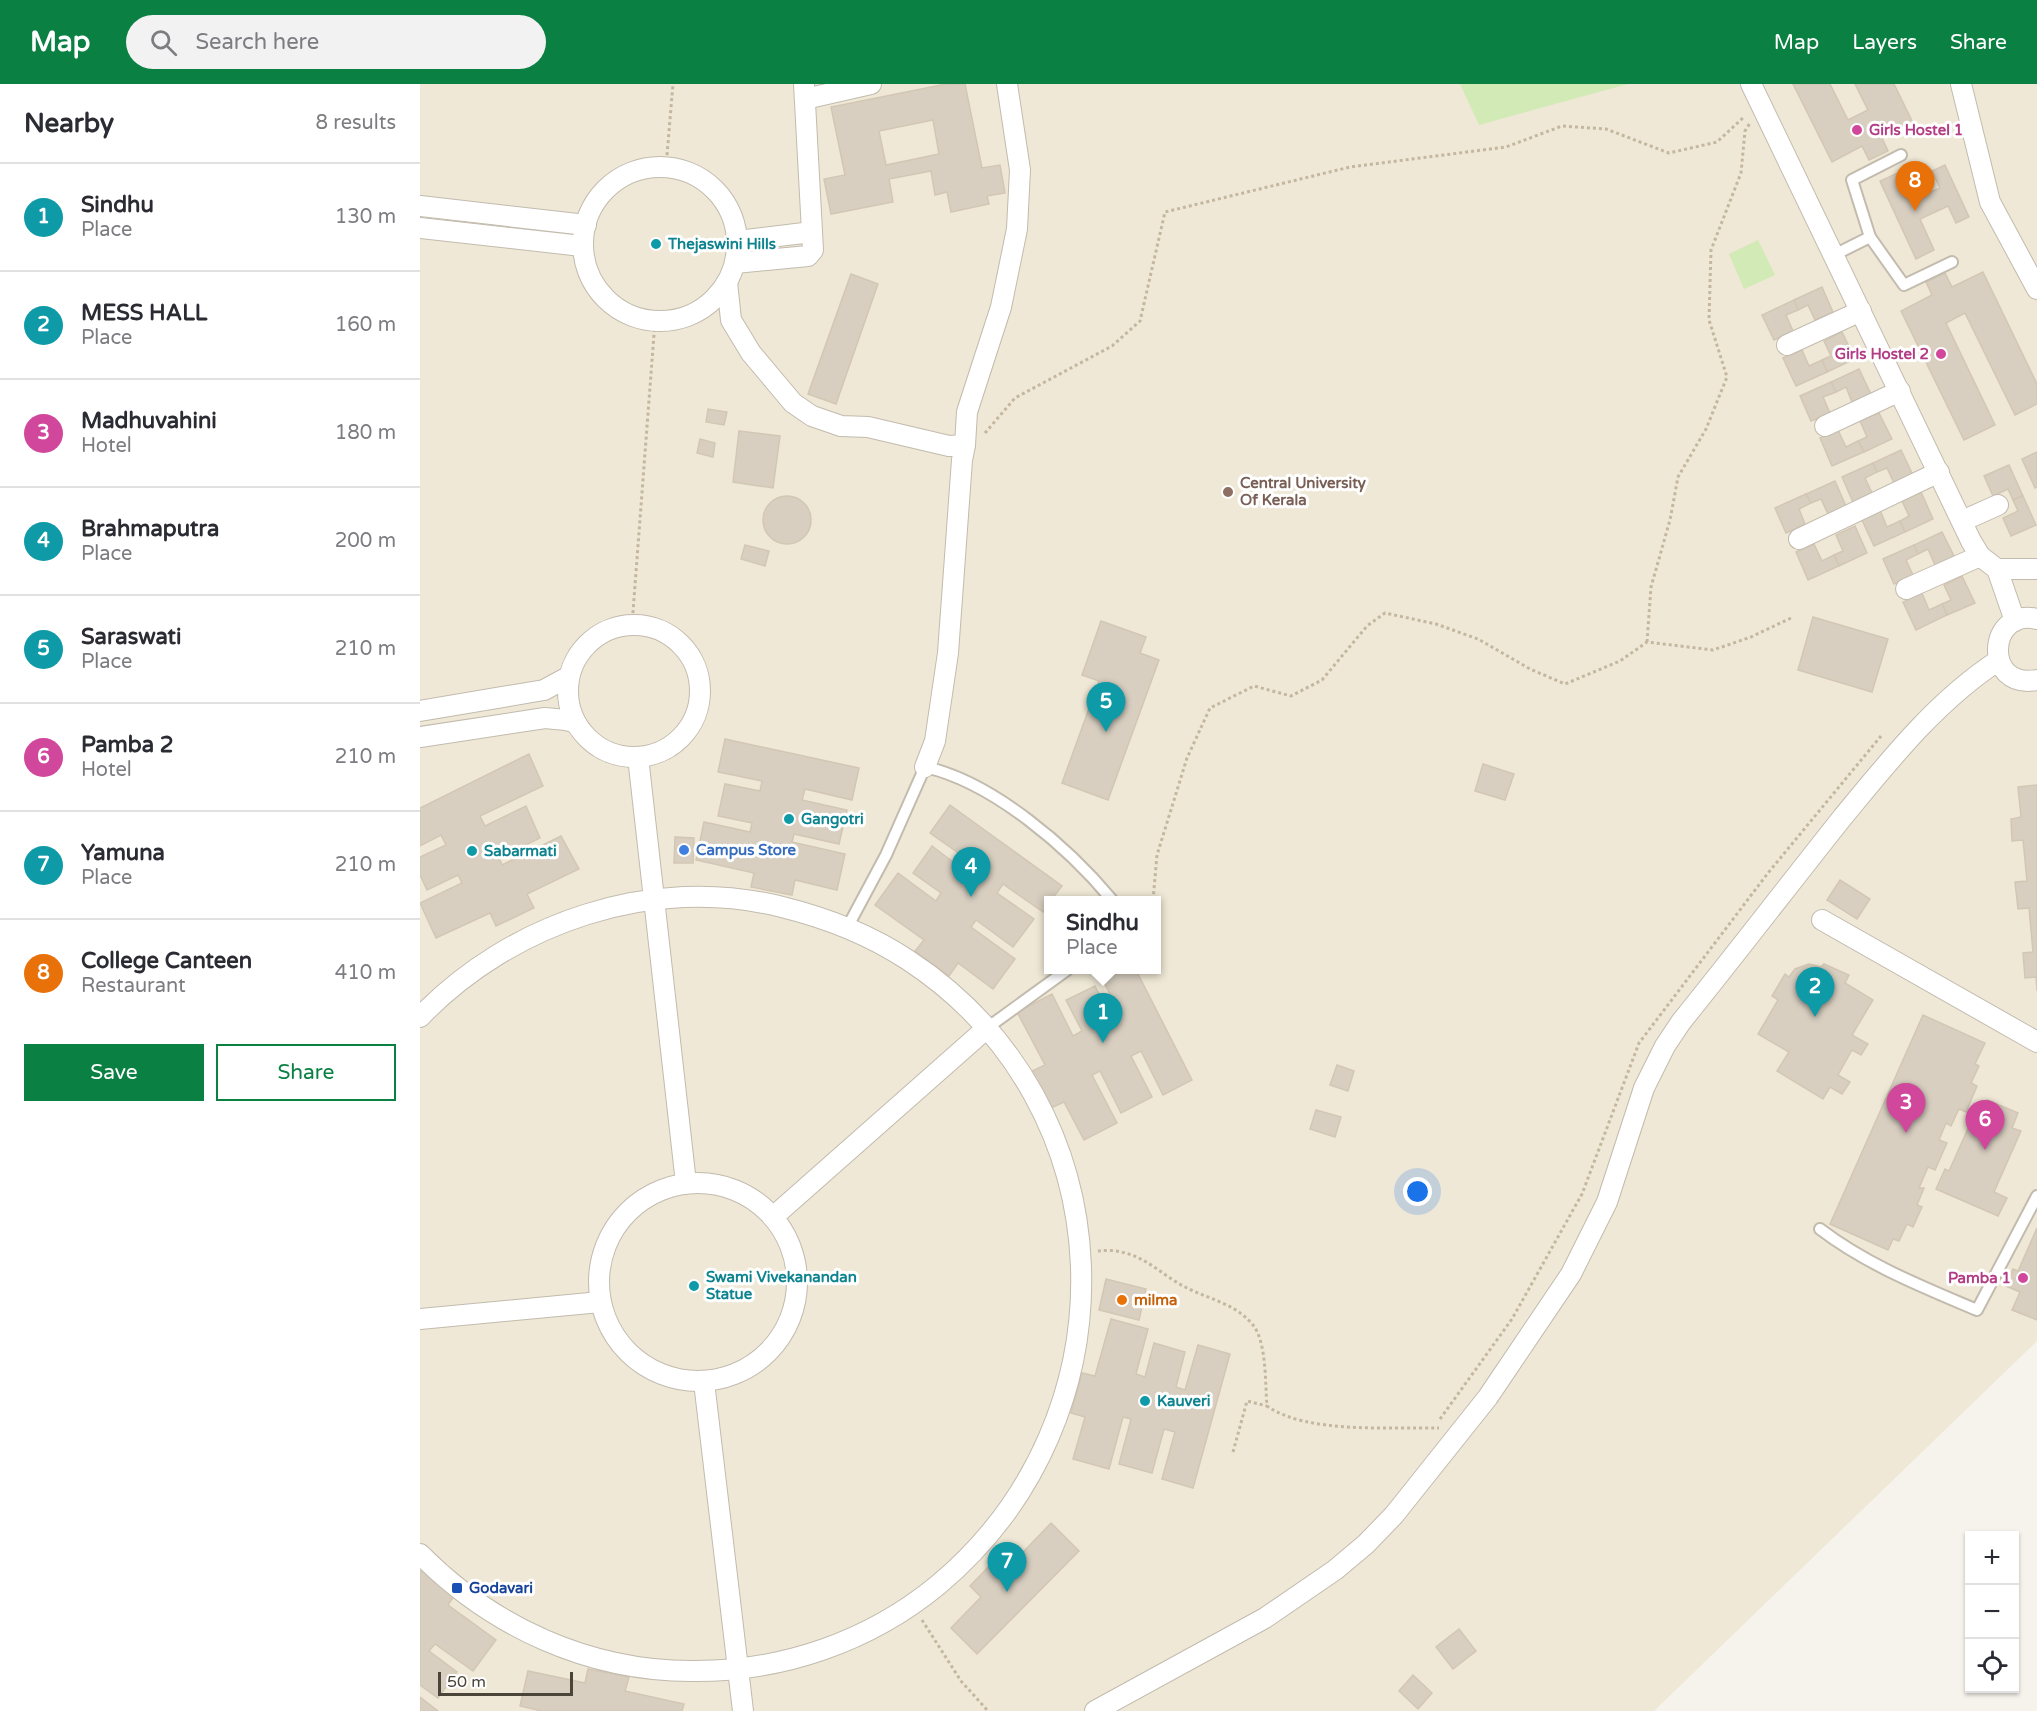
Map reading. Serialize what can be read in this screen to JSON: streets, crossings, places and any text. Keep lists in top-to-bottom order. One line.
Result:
{"places":{"other":["Girls Hostel 1","Thejaswini Hills","Girls Hostel 2","Central University Of Kerala","Gangotri","Campus Store","Sabarmati","Pamba 1","Swami Vivekanandan Statue","milma","Kauveri"],"transit":["Godavari"]},"scale_bar":"50 m","page":{"header":"Map","search":"Search here","nav":["Map","Layers","Share"],"heading":["Nearby","8 results"],"pins":["8","5","4","2","1","3","6","7"],"list":[{"mark":"1","name":"Sindhu","note":"Place","value":"130 m"},{"mark":"2","name":"MESS HALL","note":"Place","value":"160 m"},{"mark":"3","name":"Madhuvahini","note":"Hotel","value":"180 m"},{"mark":"4","name":"Brahmaputra","note":"Place","value":"200 m"},{"mark":"5","name":"Saraswati","note":"Place","value":"210 m"},{"mark":"6","name":"Pamba 2","note":"Hotel","value":"210 m"},{"mark":"7","name":"Yamuna","note":"Place","value":"210 m"},{"mark":"8","name":"College Canteen","note":"Restaurant","value":"410 m"}],"popup":["Sindhu","Place"],"buttons":["Save","Share"],"map_buttons":["+","−"],"scale":"50 m"}}
